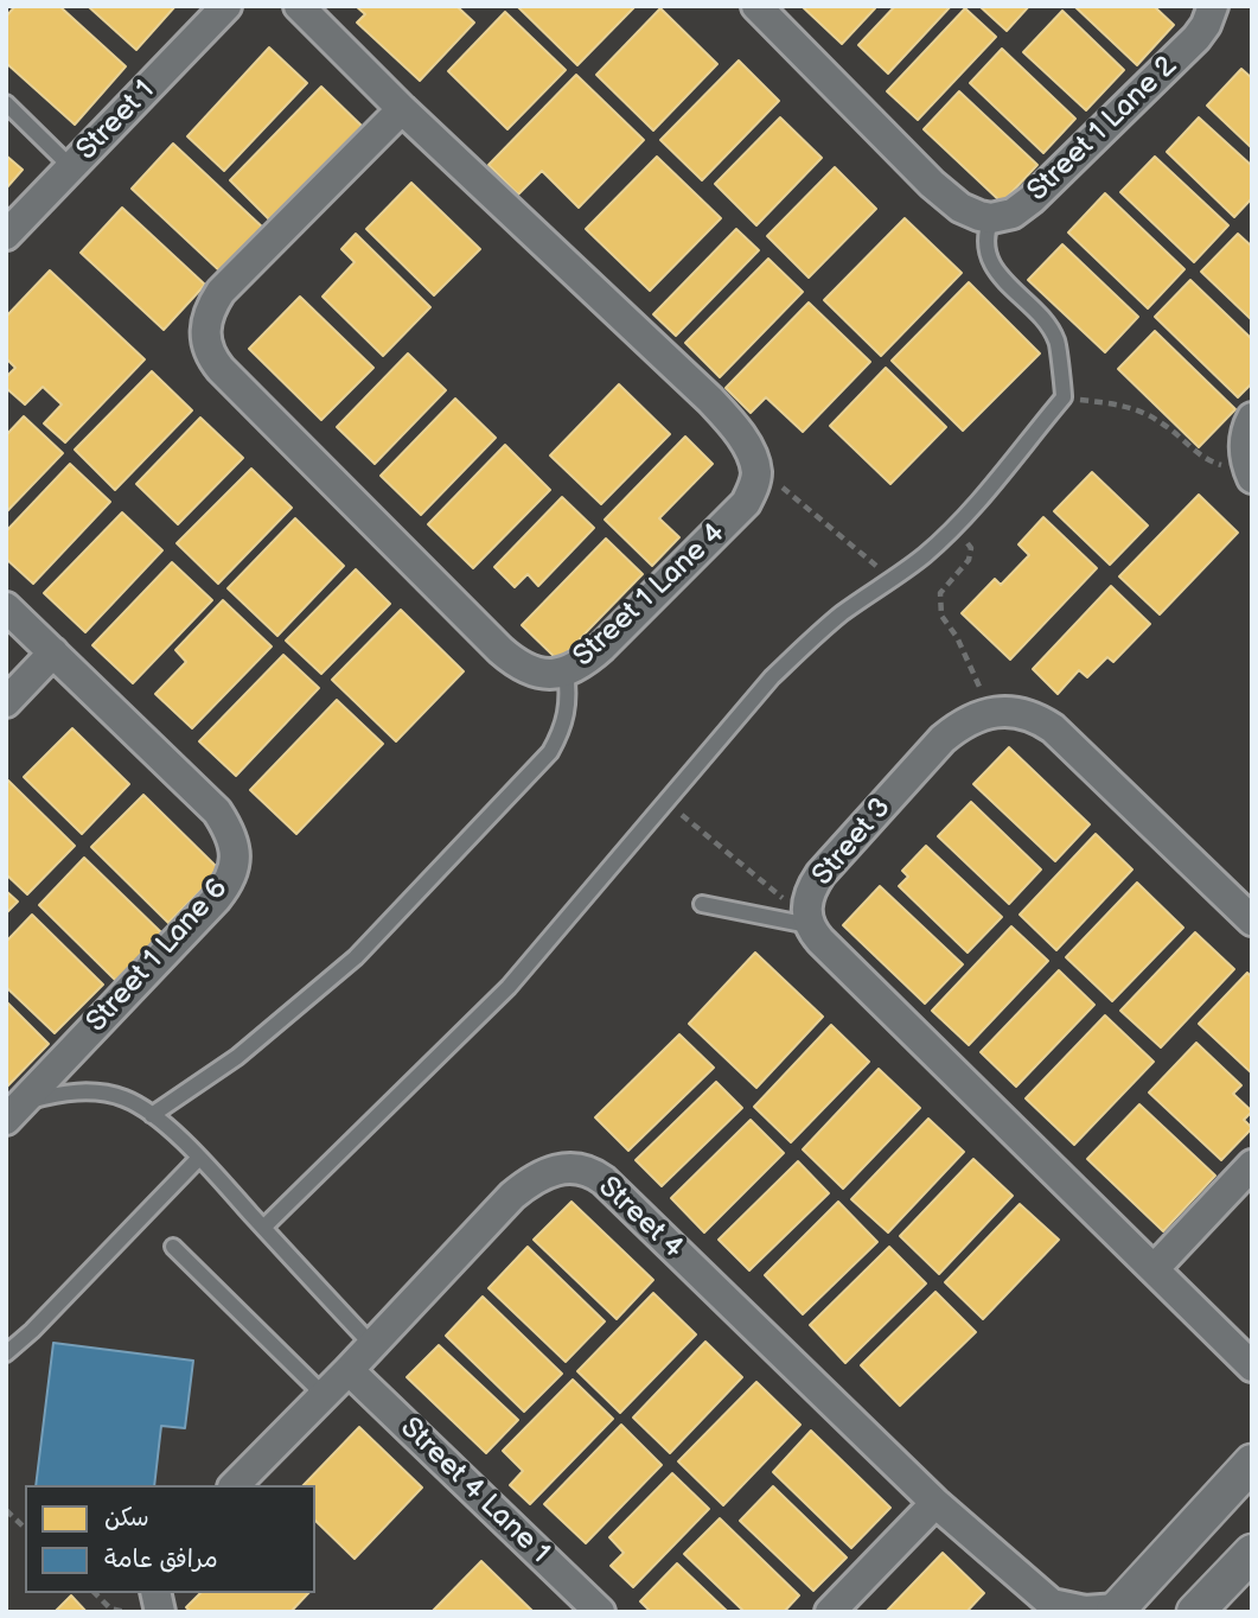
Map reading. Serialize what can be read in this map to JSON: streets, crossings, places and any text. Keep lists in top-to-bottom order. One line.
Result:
{"streets":{"street":["Street 1","Street 1 Lane 2","Street 1 Lane 4","Street 3","Street 1 Lane 6","Street 4","Street 4 Lane 1"]},"crossings":[["Street 4","Street 4 Lane 1"]],"legend":["سكن","مرافق عامة"]}
